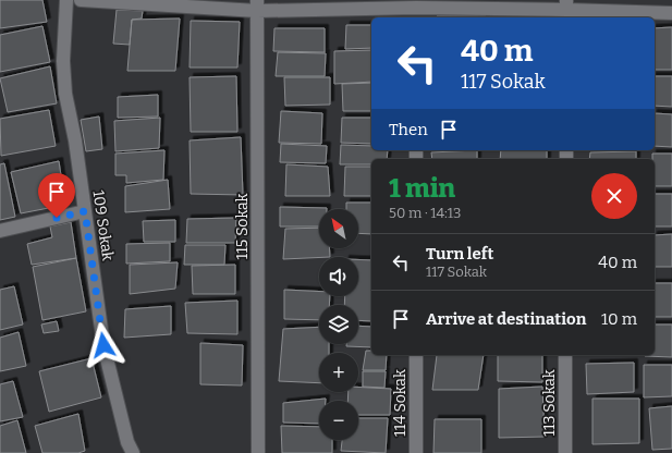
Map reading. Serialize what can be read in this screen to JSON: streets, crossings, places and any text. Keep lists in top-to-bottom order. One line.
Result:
{"streets":{"street":["109 Sokak","115 Sokak","114 Sokak","113 Sokak"]},"north":"top left","page":{"turn":["40 m","117 Sokak"],"then":"Then","heading":["1 min","50 m · 14:13"],"map_buttons":["+","−"],"list":[{"name":"Turn left","note":"117 Sokak","value":"40 m"},{"name":"Arrive at destination","value":"10 m"}]}}
